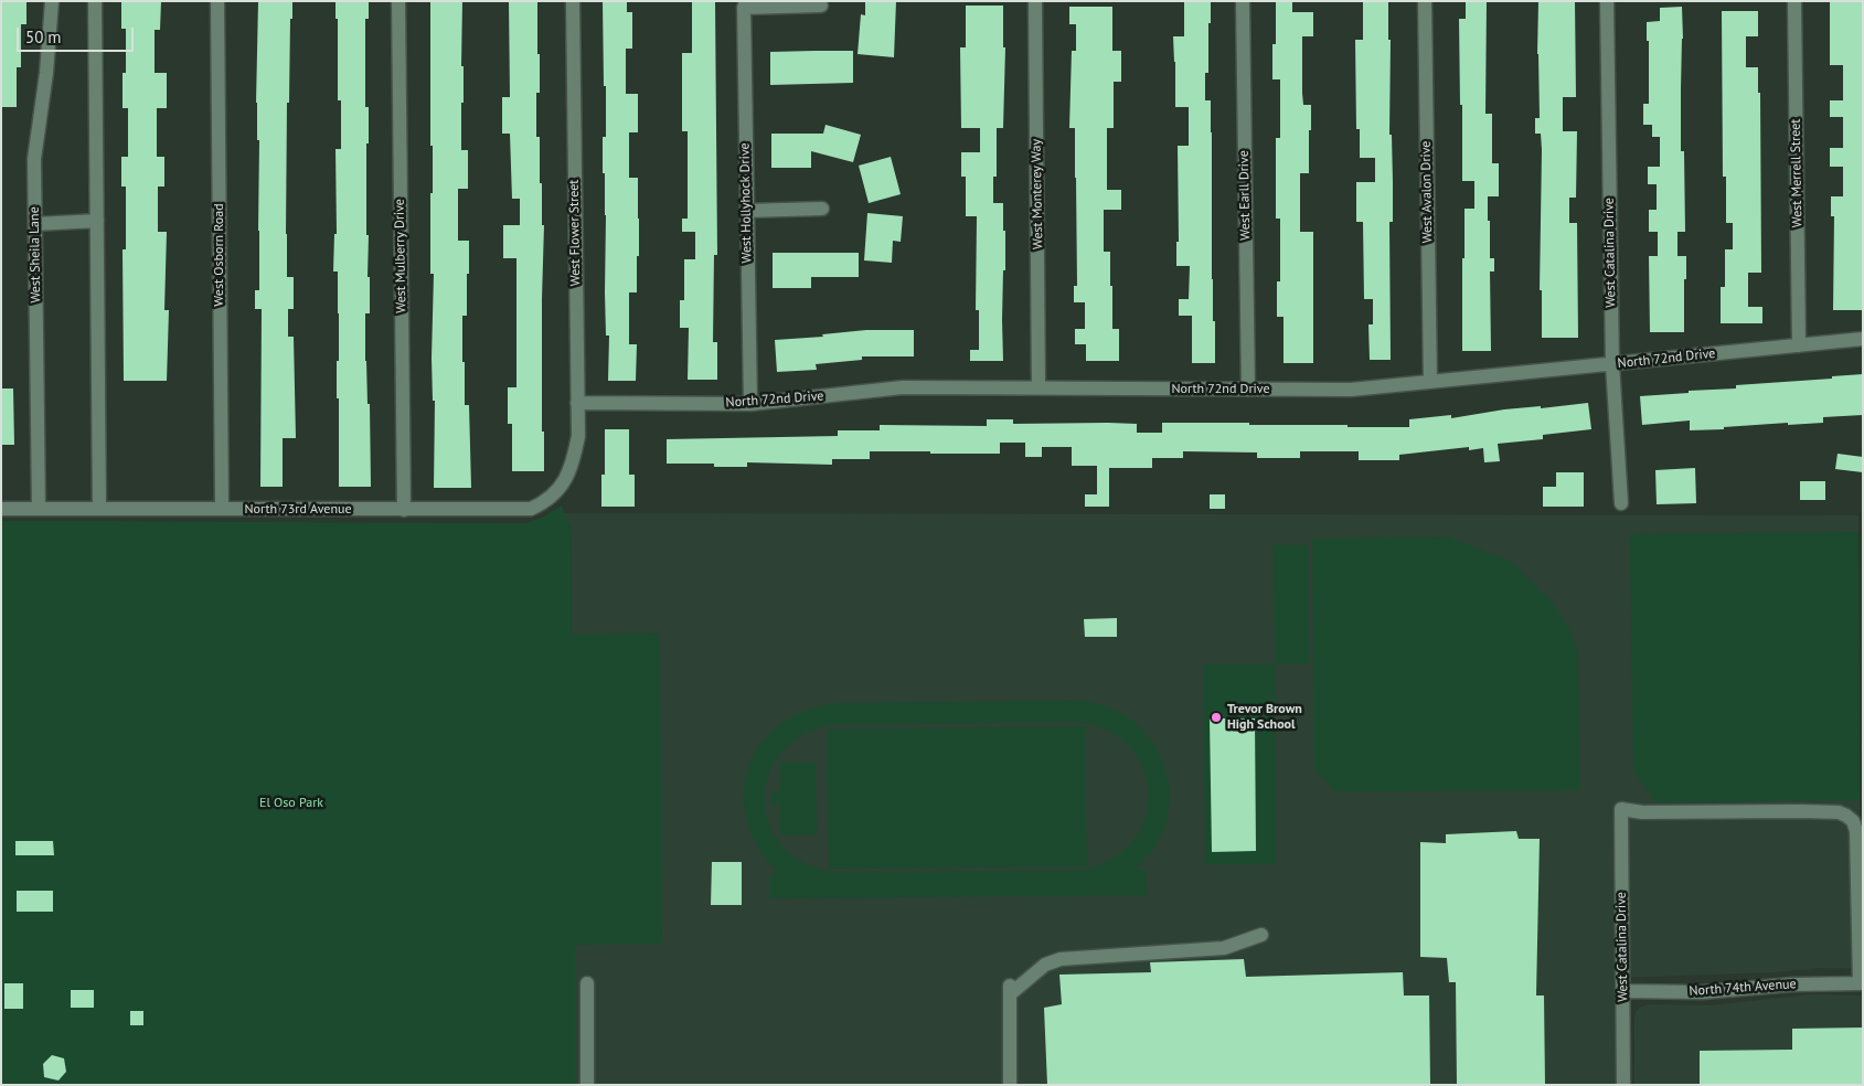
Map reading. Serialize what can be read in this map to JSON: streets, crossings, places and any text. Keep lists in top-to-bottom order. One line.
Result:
{"streets":{"street":["West Merrell Street","West Avalon Drive","West Monterey Way","West Earll Drive","West Hollyhock Drive","West Flower Street","West Catalina Drive","West Sheila Lane","West Osborn Road","West Mulberry Drive","North 72nd Drive","North 73rd Avenue","North 74th Avenue"]},"crossings":[["West Merrell Street","North 72nd Drive"],["West Avalon Drive","North 72nd Drive"],["West Monterey Way","North 72nd Drive"],["West Earll Drive","North 72nd Drive"],["West Hollyhock Drive","North 72nd Drive"],["West Flower Street","North 72nd Drive"],["West Flower Street","North 73rd Avenue"],["West Catalina Drive","North 72nd Drive"],["West Catalina Drive","North 74th Avenue"],["West Sheila Lane","North 73rd Avenue"],["West Osborn Road","North 73rd Avenue"],["West Mulberry Drive","North 73rd Avenue"]],"parks":["El Oso Park"],"places":["Trevor Brown High School"],"scale_bar":"50 m"}
